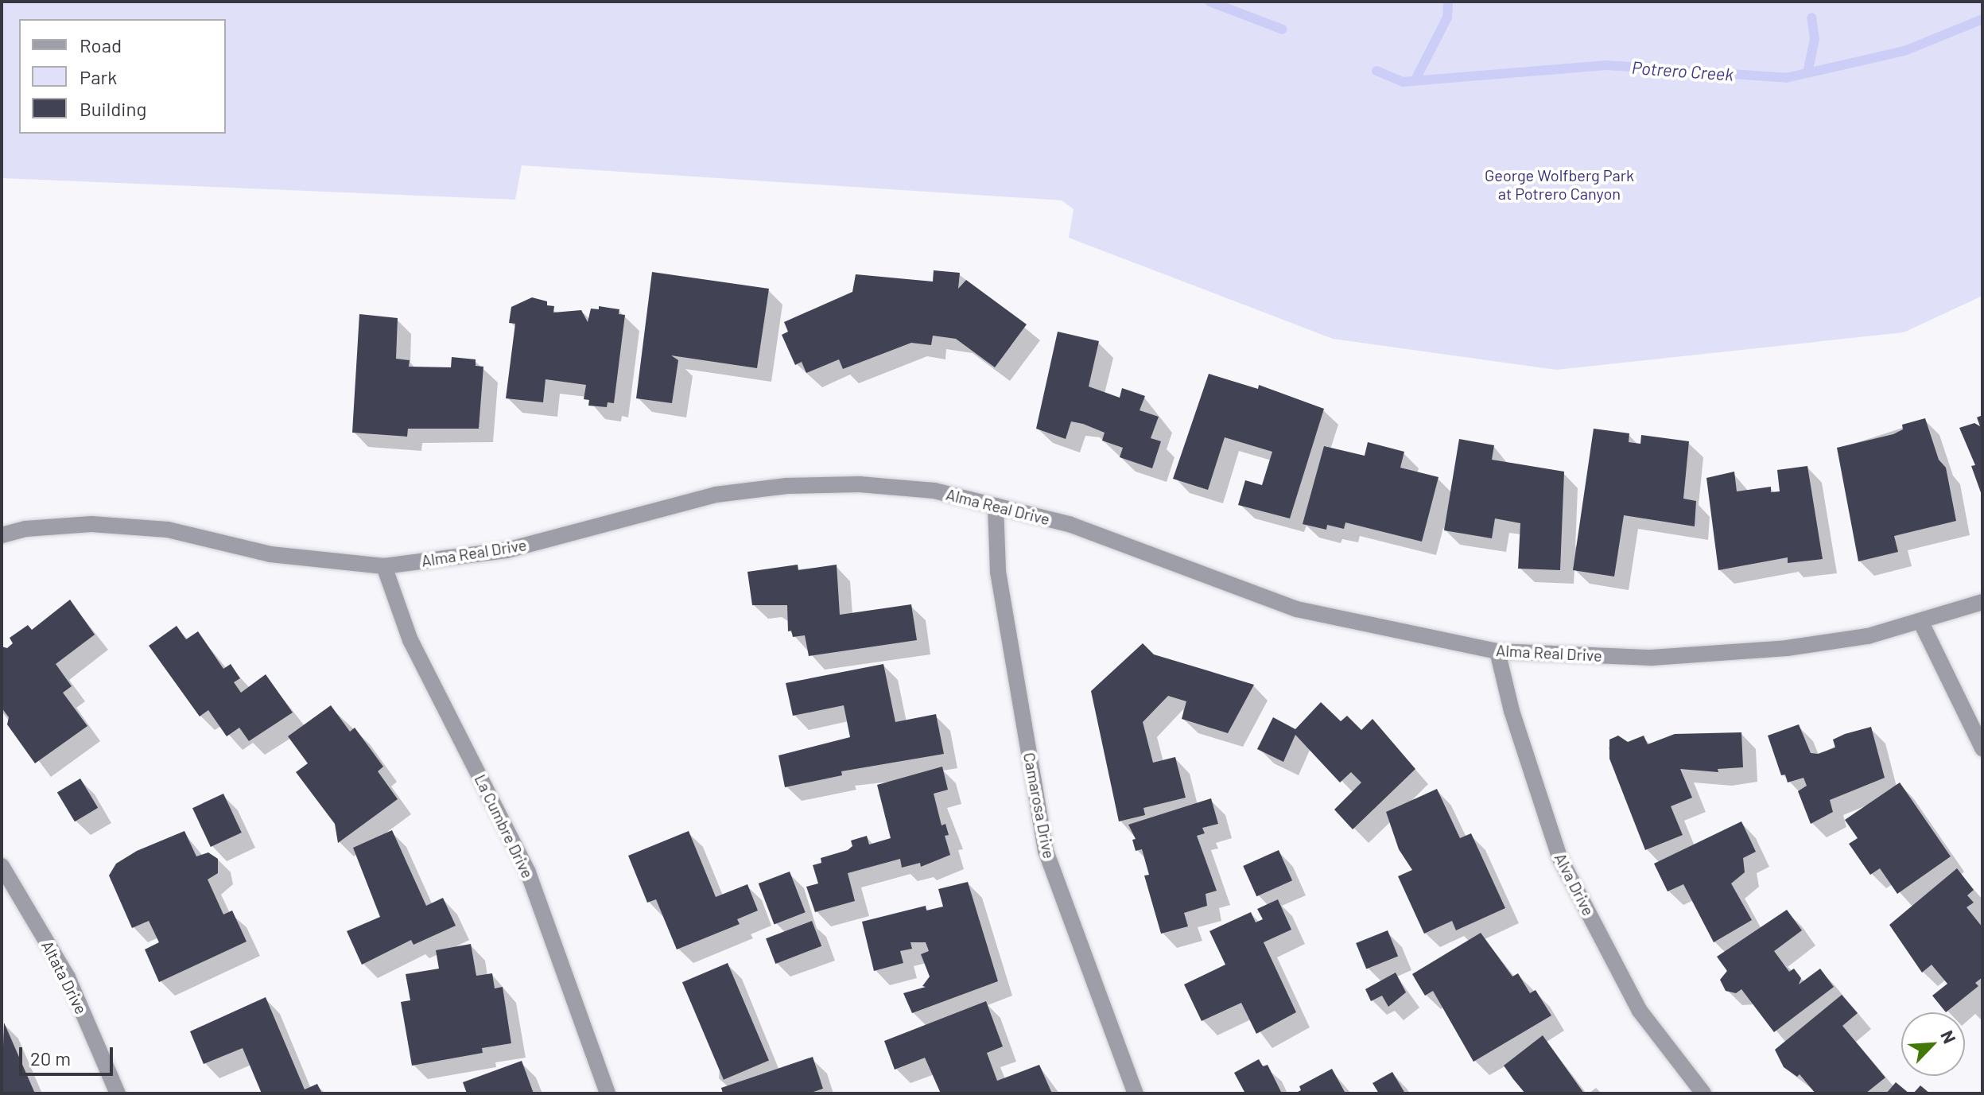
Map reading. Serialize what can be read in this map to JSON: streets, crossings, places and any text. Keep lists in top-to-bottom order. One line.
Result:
{"streets":{"street":["Alma Real Drive","Camarosa Drive","La Cumbre Drive","Alva Drive","Altata Drive"]},"crossings":[["Alma Real Drive","Camarosa Drive"],["Alma Real Drive","La Cumbre Drive"],["Alma Real Drive","Alva Drive"]],"water":["Potrero Creek"],"parks":["George Wolfberg Park at Potrero Canyon"],"legend":["Road","Park","Building"],"scale_bar":"20 m","north":"top right"}
